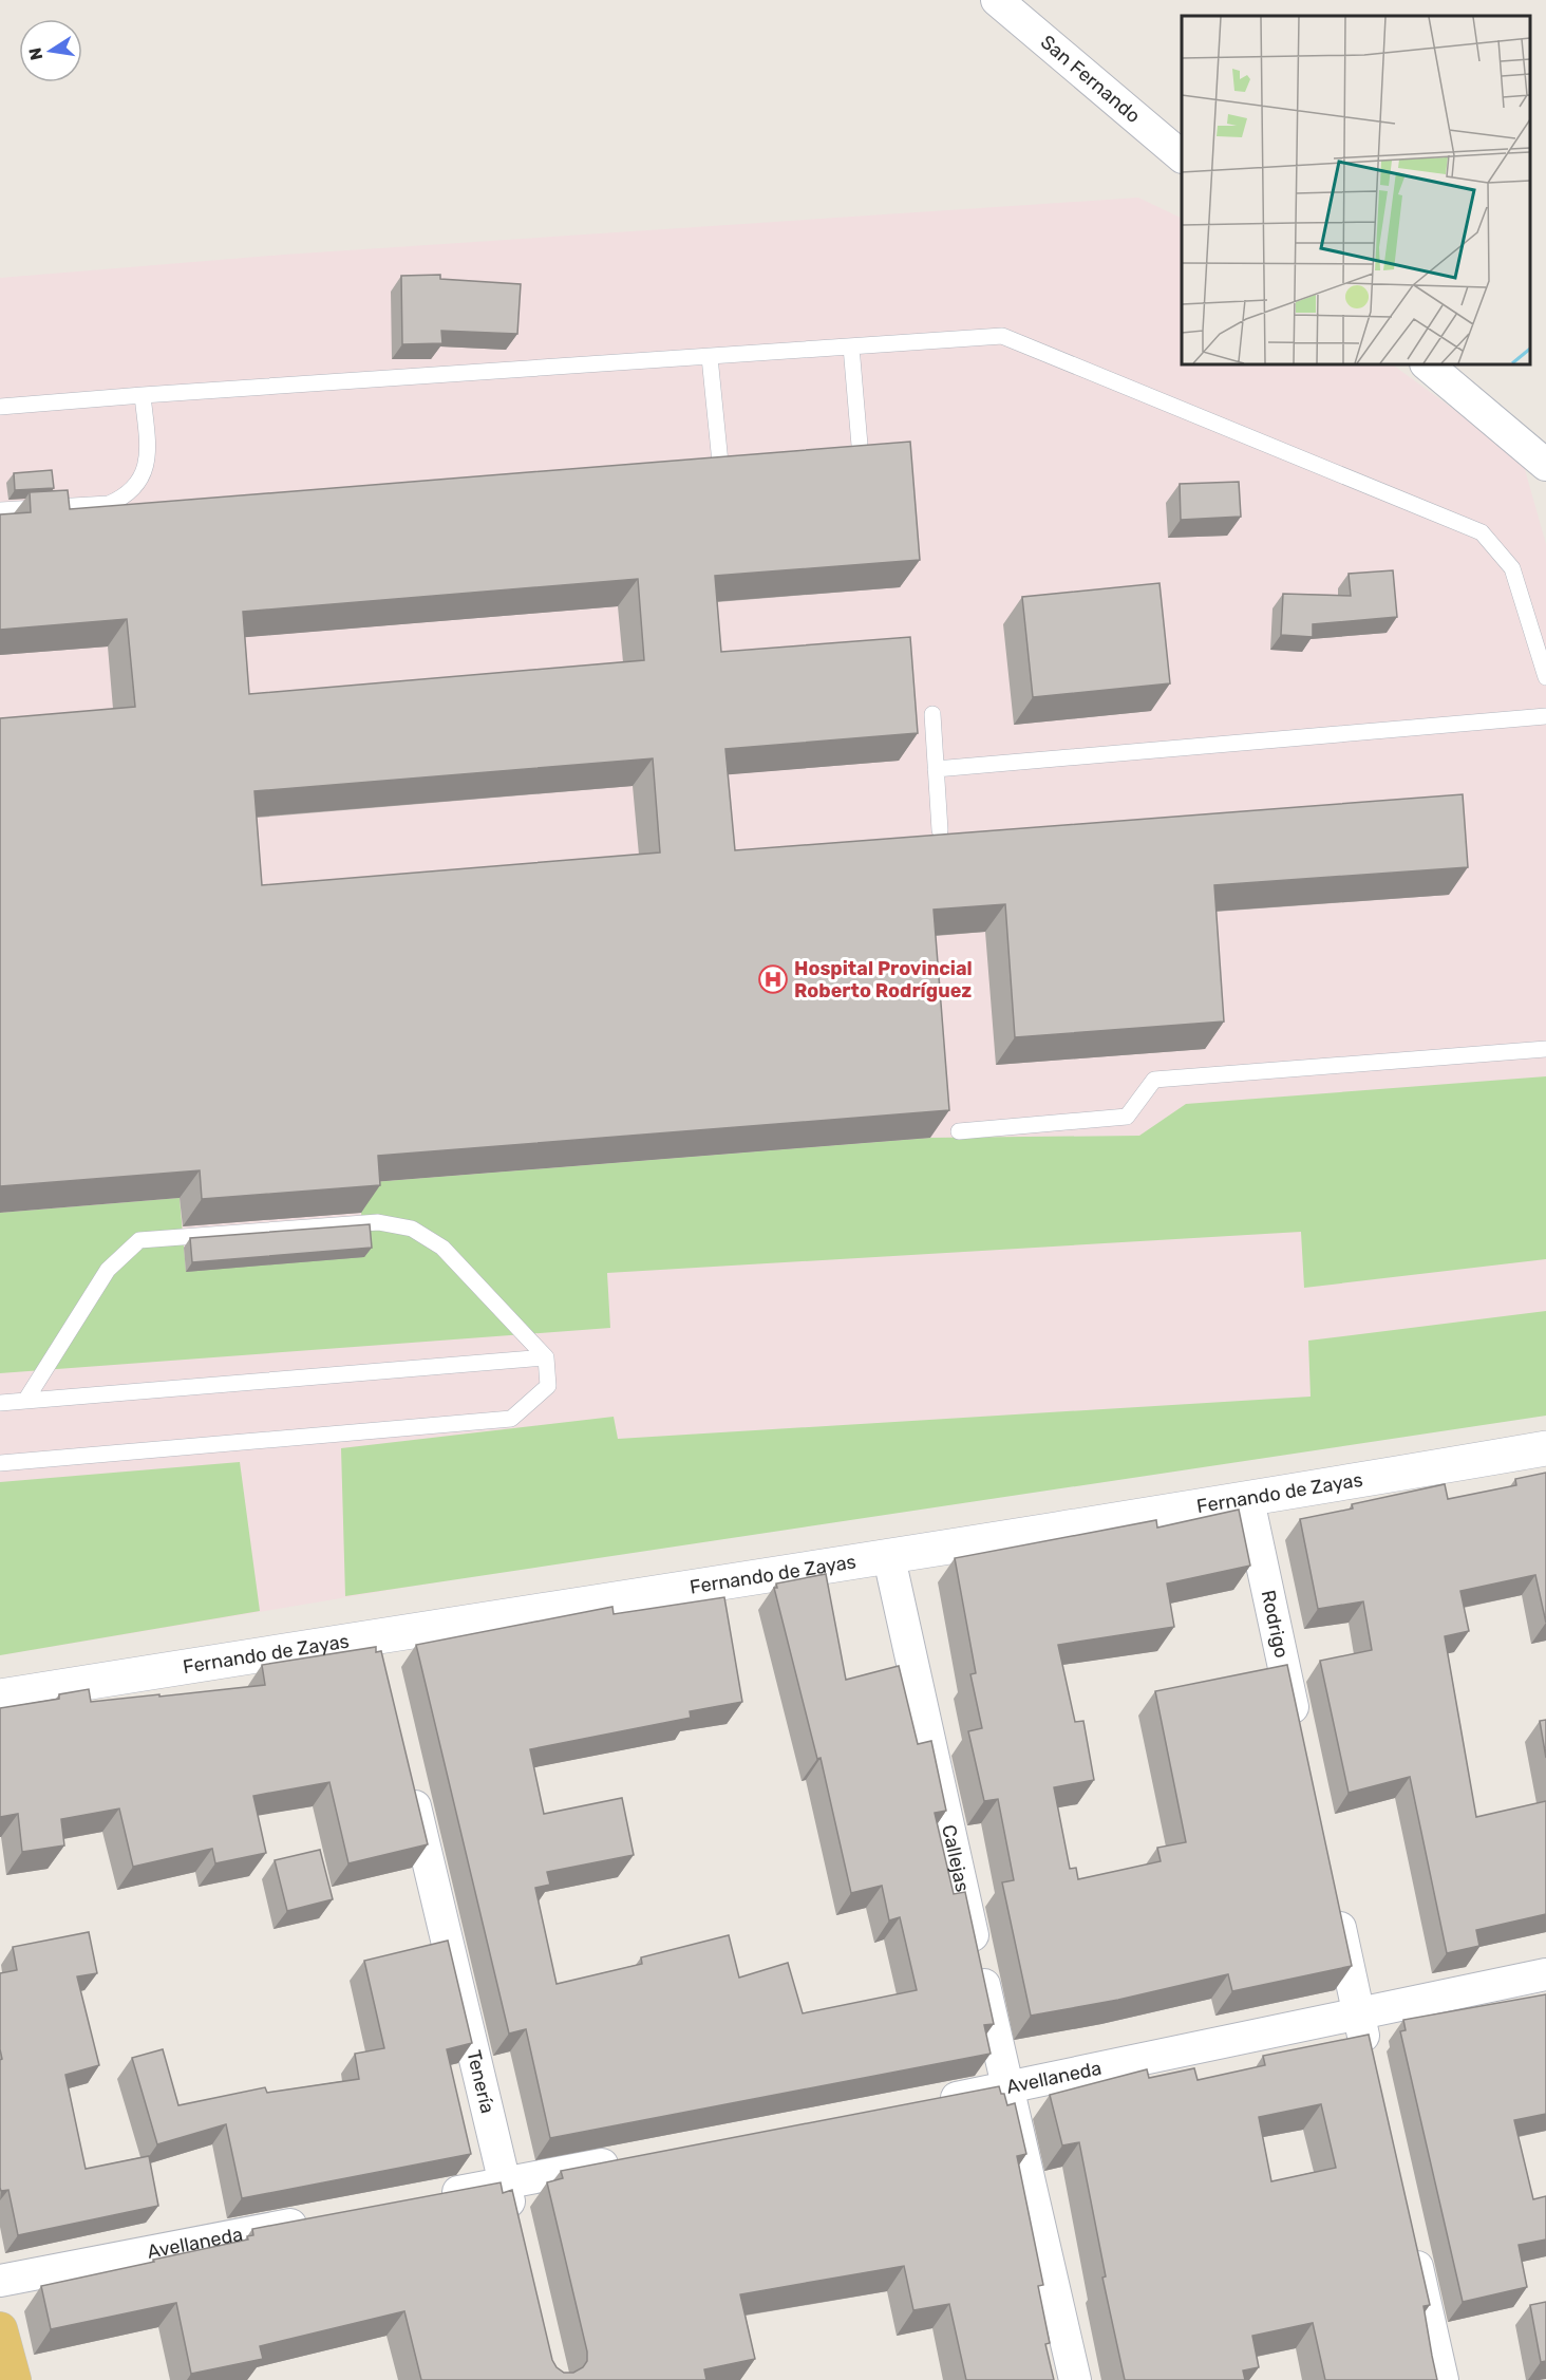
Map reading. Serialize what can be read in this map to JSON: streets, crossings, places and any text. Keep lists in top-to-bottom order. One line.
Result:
{"streets":{"street":["San Fernando","Fernando de Zayas","Rodrigo","Callejas","Avellaneda","Tenería"]},"crossings":[["Fernando de Zayas","Rodrigo"],["Fernando de Zayas","Callejas"],["Callejas","Avellaneda"]],"places":{"hospital":["Hospital Provincial Roberto Rodríguez"]},"north":"left"}
